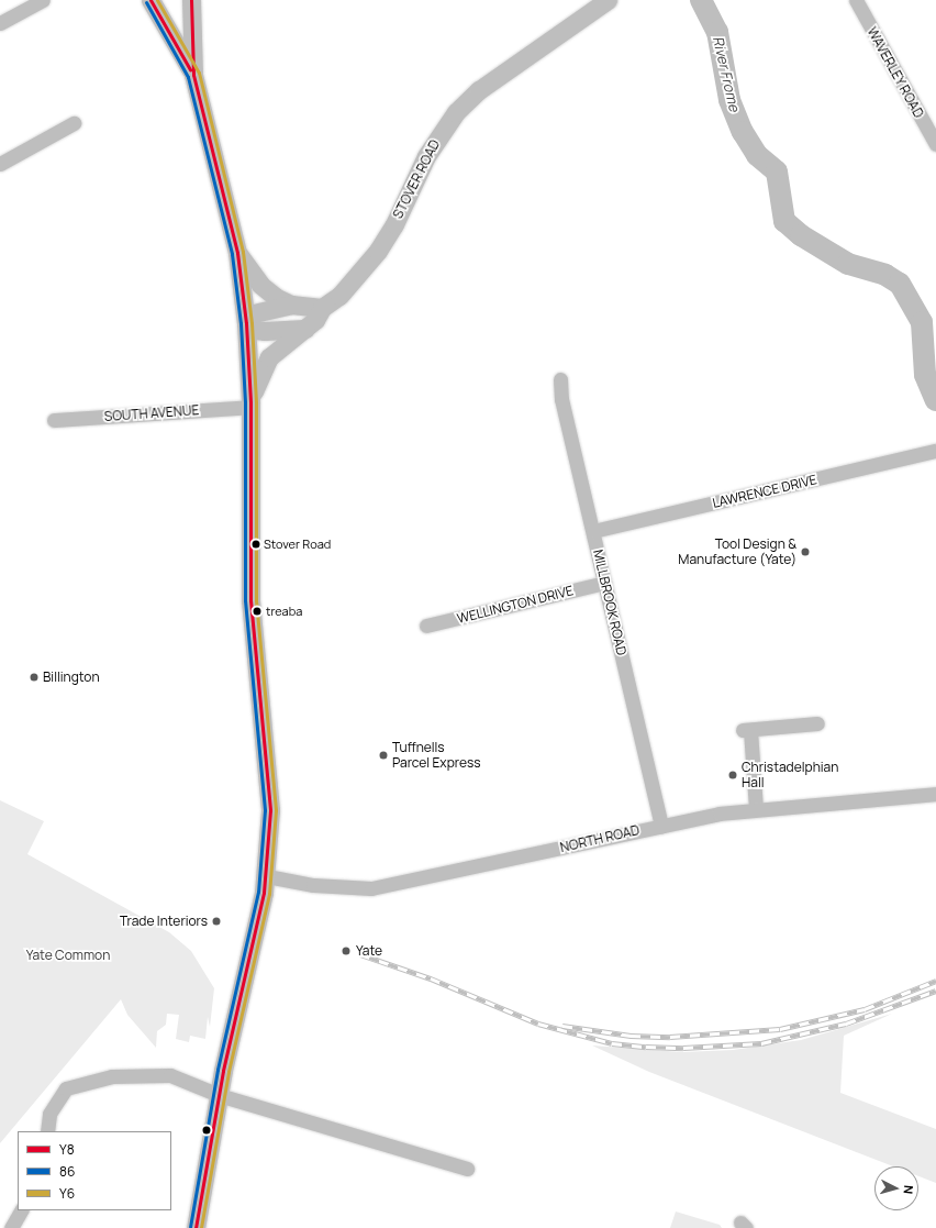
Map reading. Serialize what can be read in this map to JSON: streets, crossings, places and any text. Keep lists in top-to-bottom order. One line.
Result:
{"streets":{"main road":["STOVER ROAD"],"street":["WAVERLEY ROAD","SOUTH AVENUE","LAWRENCE DRIVE","MILLBROOK ROAD","WELLINGTON DRIVE","NORTH ROAD"]},"crossings":[["STOVER ROAD","SOUTH AVENUE"],["LAWRENCE DRIVE","MILLBROOK ROAD"],["MILLBROOK ROAD","WELLINGTON DRIVE"],["MILLBROOK ROAD","NORTH ROAD"]],"water":["River Frome"],"parks":["Yate Common"],"places":["Stover Road","Tool Design & Manufacture (Yate)","treaba","Billington","Tuffnells Parcel Express","Christadelphian Hall","Trade Interiors","Yate"],"lines":["transit line Y8","transit line Y6","transit line 86"],"legend":["Y8","86","Y6"],"north":"right"}
